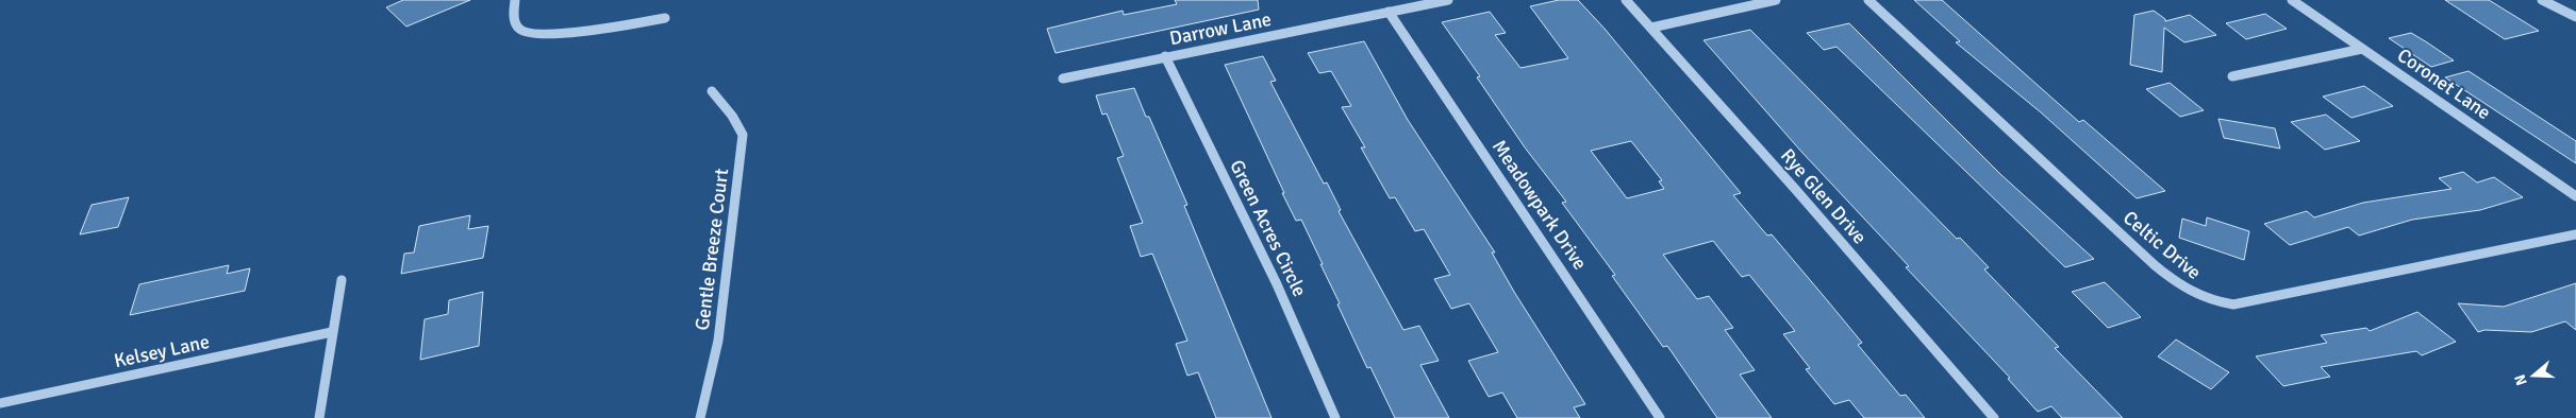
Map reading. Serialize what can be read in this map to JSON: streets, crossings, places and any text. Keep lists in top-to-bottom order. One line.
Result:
{"streets":{"street":["Darrow Lane","Coronet Lane","Rye Glen Drive","Meadowpark Drive","Green Acres Circle","Celtic Drive","Gentle Breeze Court","Kelsey Lane"]},"crossings":[["Darrow Lane","Meadowpark Drive"],["Darrow Lane","Green Acres Circle"]],"north":"left"}
